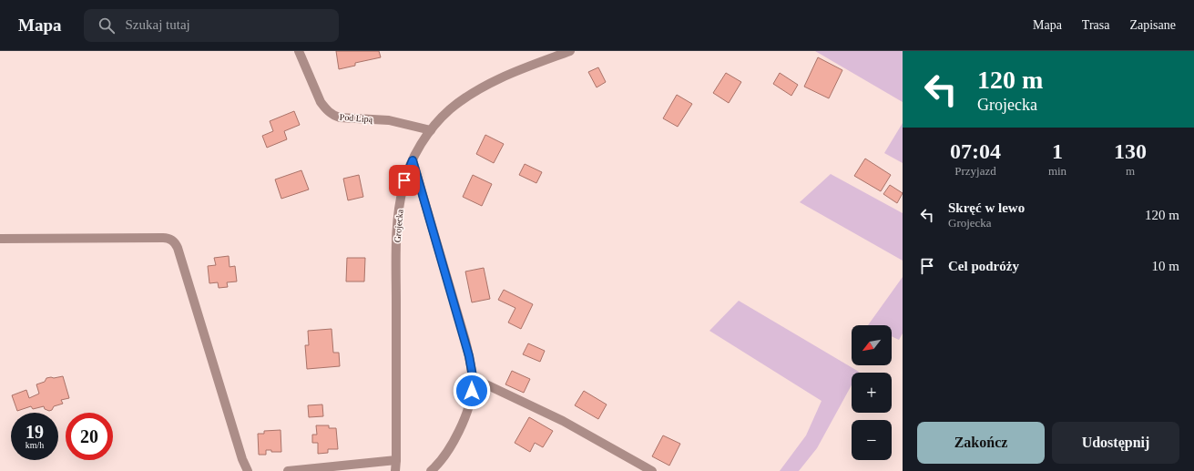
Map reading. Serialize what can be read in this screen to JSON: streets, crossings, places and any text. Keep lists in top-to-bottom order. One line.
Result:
{"streets":{"street":["Pod Lipą","Grojecka"]},"crossings":[["Pod Lipą","Grojecka"]],"north":"bottom left","page":{"header":"Mapa","search":"Szukaj tutaj","nav":["Mapa","Trasa","Zapisane"],"turn":["120 m","Grojecka"],"eta":["07:04","Przyjazd","1","min","130","m"],"list":[{"name":"Skręć w lewo","note":"Grojecka","value":"120 m"},{"name":"Cel podróży","value":"10 m"}],"map_buttons":["+","−"],"speed":"19 km/h","limit":"20","buttons":["Zakończ","Udostępnij"]}}
